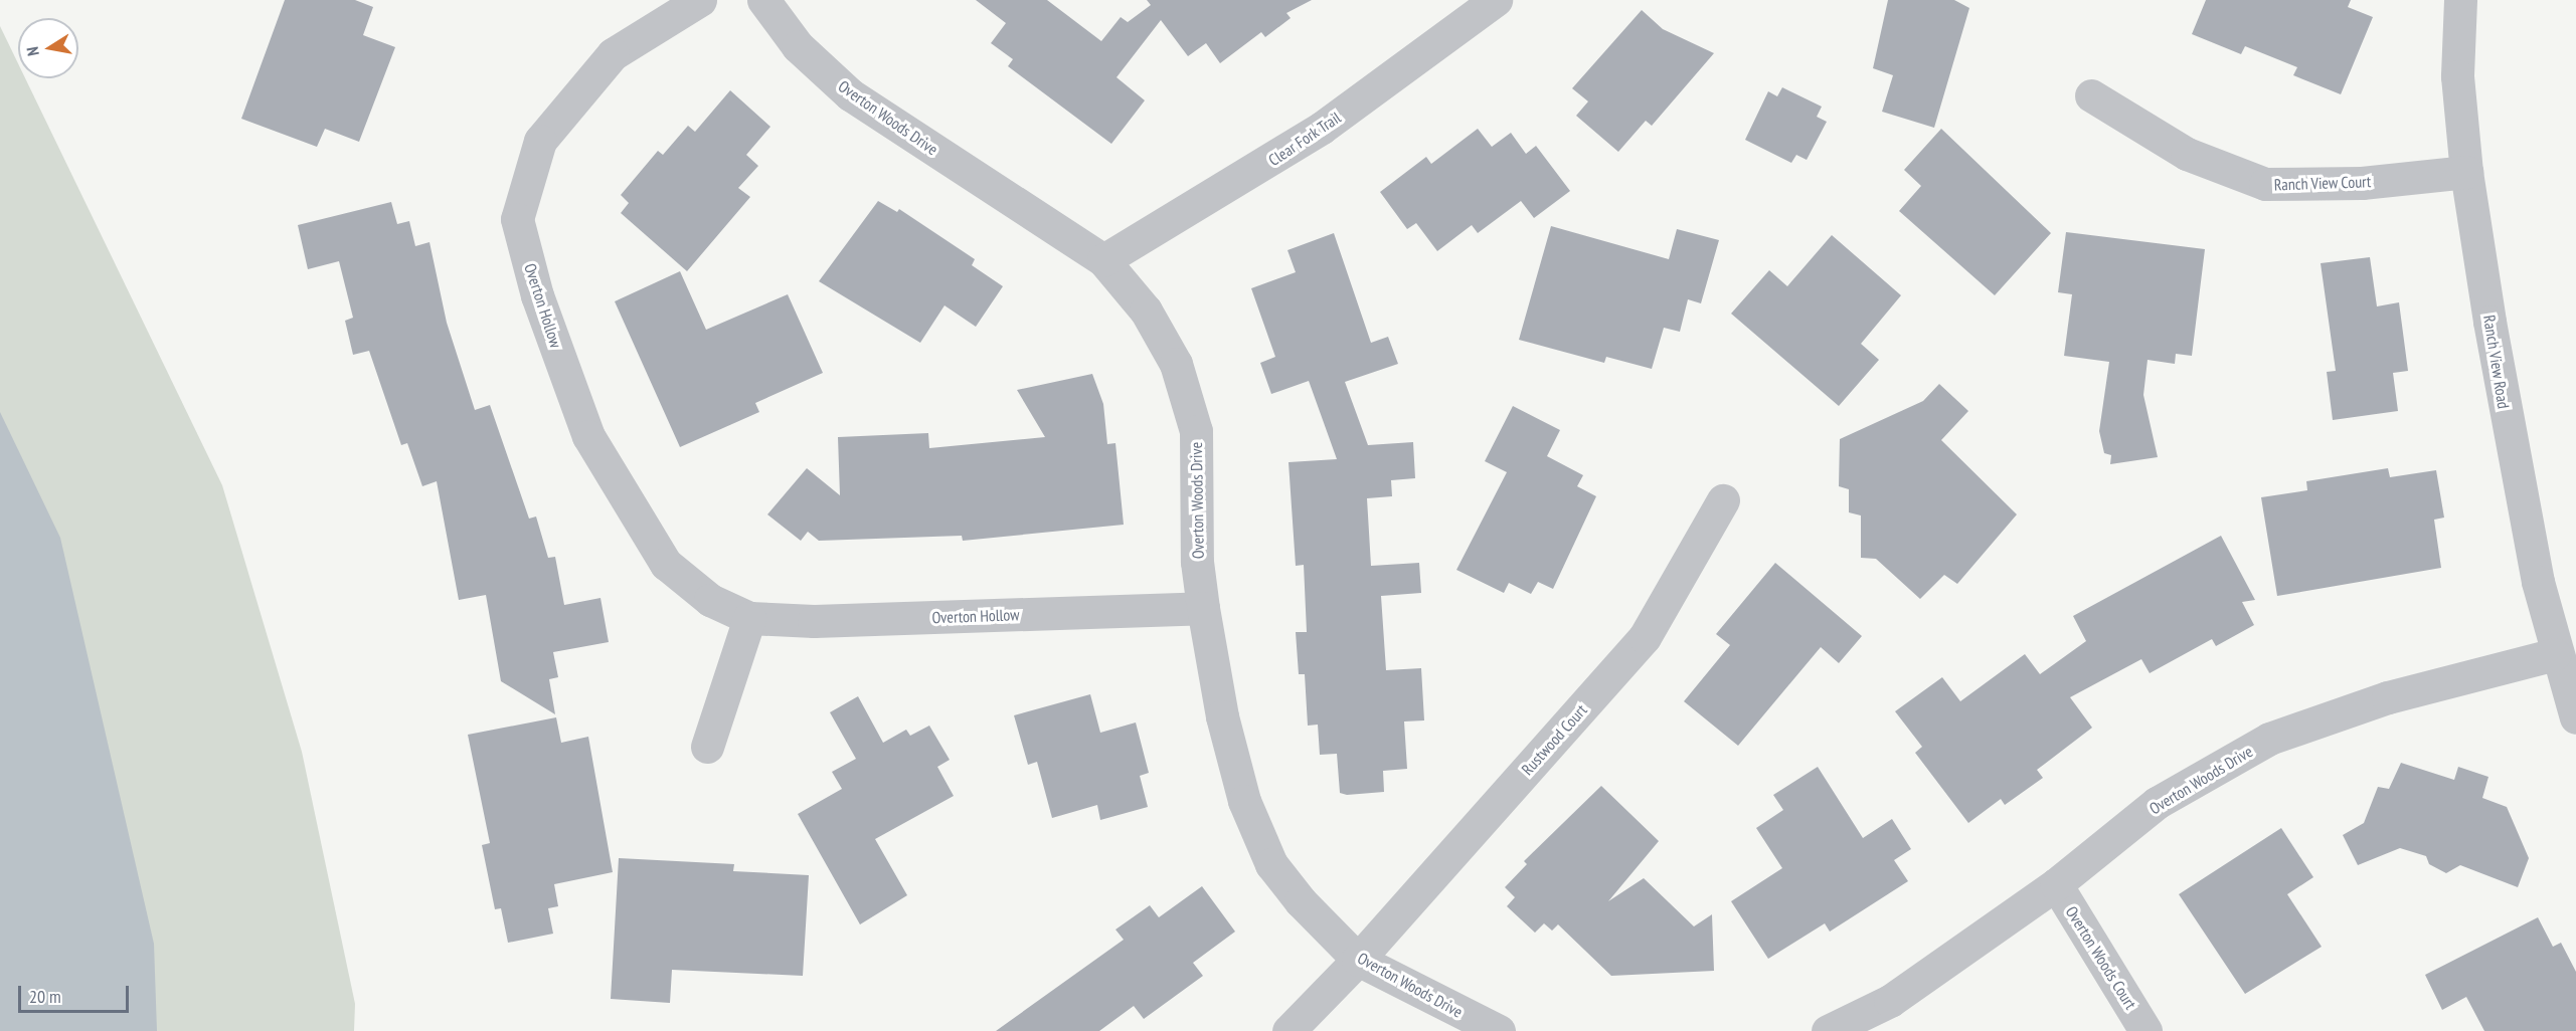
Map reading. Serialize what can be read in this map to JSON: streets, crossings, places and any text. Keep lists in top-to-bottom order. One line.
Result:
{"streets":{"street":["Overton Woods Drive","Clear Fork Trail","Ranch View Court","Overton Hollow","Ranch View Road","Rustwood Court","Overton Woods Court"]},"crossings":[["Overton Woods Drive","Clear Fork Trail"],["Overton Woods Drive","Overton Hollow"],["Overton Woods Drive","Ranch View Road"],["Overton Woods Drive","Rustwood Court"],["Overton Woods Drive","Overton Woods Court"],["Ranch View Court","Ranch View Road"]],"scale_bar":"20 m","north":"left"}
